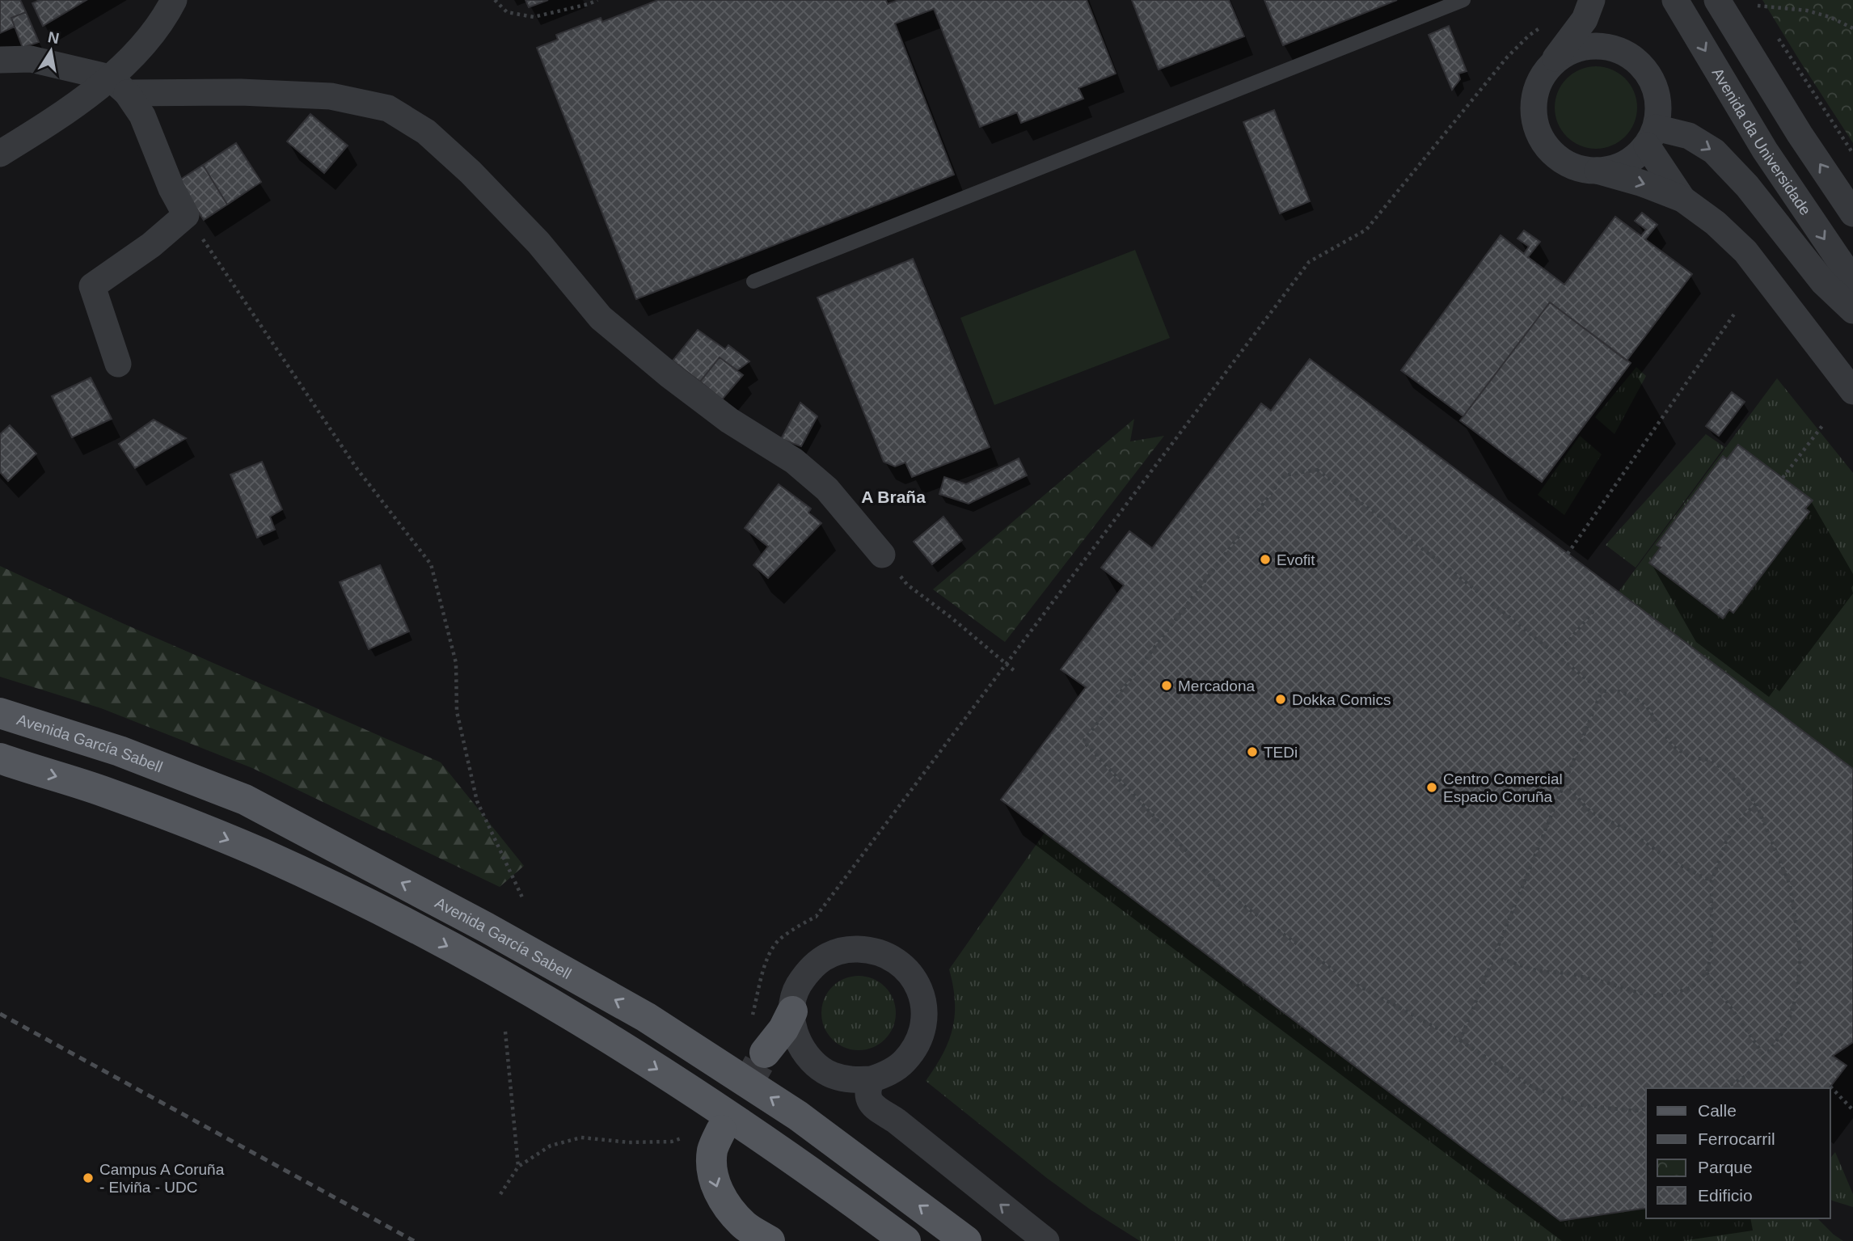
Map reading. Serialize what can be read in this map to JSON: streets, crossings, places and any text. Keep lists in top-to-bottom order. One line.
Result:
{"streets":{"main road":["Avenida García Sabell"],"street":["Avenida da Universidade"]},"districts":["A Braña"],"places":["Evofit","Mercadona","Dokka Comics","TEDi","Centro Comercial Espacio Coruña","Campus A Coruña - Elviña - UDC"],"legend":["Calle","Ferrocarril","Parque","Edificio"],"north":"top"}
